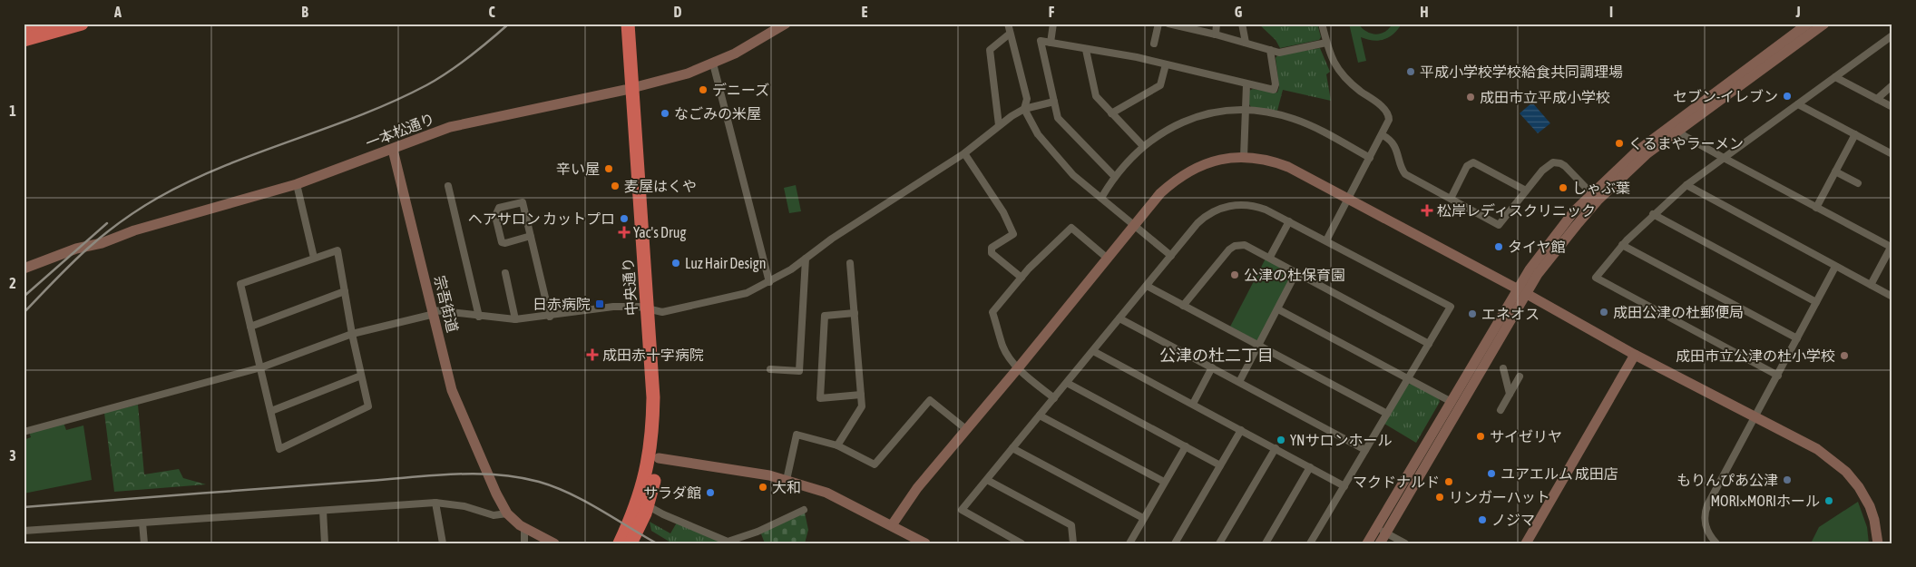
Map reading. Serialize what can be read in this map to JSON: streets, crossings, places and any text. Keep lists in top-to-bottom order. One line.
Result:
{"streets":{"highway":["中央通り"],"street":["一本松通り","宗吾街道"]},"crossings":[["一本松通り","中央通り"],["一本松通り","宗吾街道"]],"districts":["公津の杜二丁目"],"places":{"other":["平成小学校学校給食共同調理場","デニーズ","セブン-イレブン","成田市立平成小学校","なごみの米屋","くるまやラーメン","辛い屋","麦屋はくや","しゃぶ葉","ヘアサロン カットプロ","タイヤ館","Luz Hair Design","公津の杜保育園","成田公津の杜郵便局","エネオス","成田市立公津の杜小学校","サイゼリヤ","YNサロンホール","ユアエルム 成田店","もりんぴあ公津","マクドナルド","大和","サラダ館","リンガーハット","MORI×MORIホール","ノジマ"],"health":["松岸レディスクリニック","Yac's Drug","成田赤十字病院"],"transit":["日赤病院"]},"grid":{"columns":["A","B","C","D","E","F","G","H","I","J"],"rows":["1","2","3"]}}
